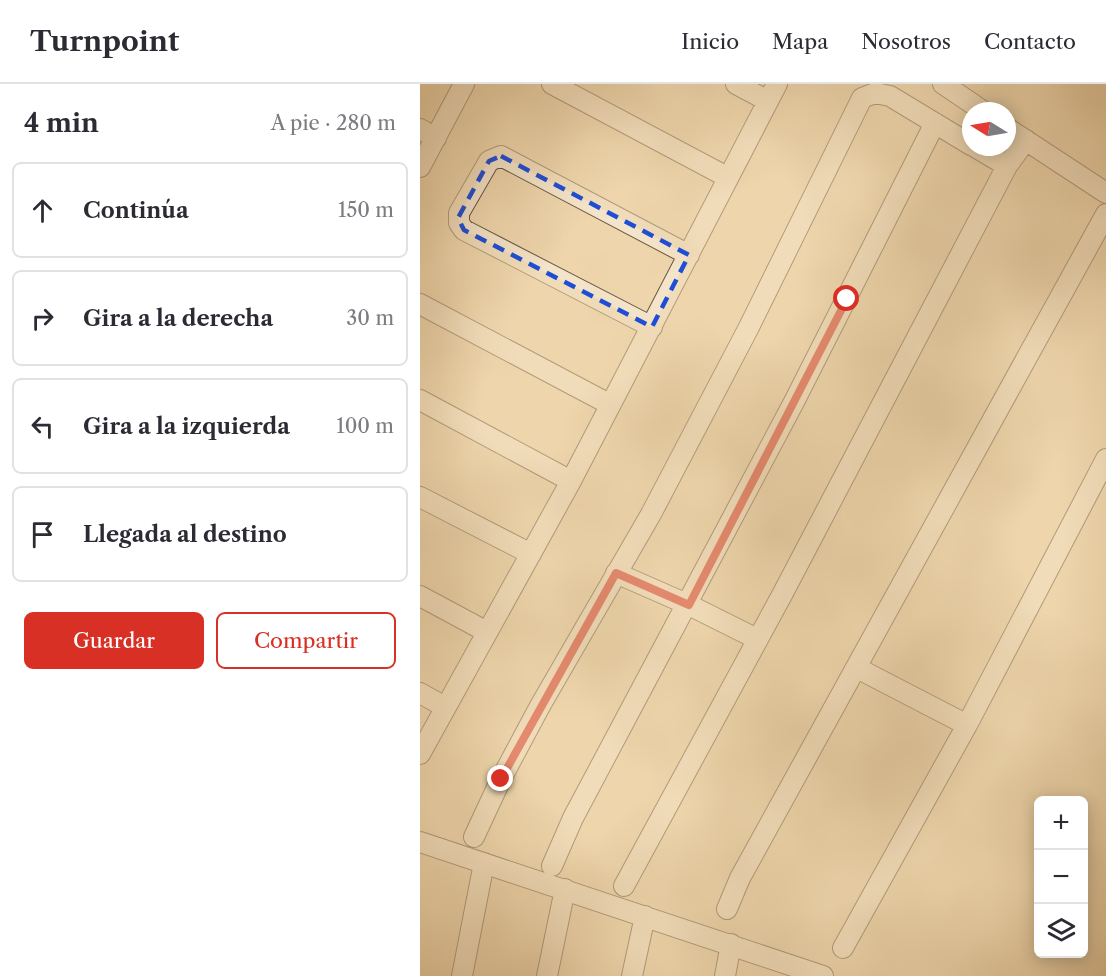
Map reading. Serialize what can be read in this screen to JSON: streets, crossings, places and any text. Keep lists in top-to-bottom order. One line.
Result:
{"north":"left","page":{"header":"Turnpoint","nav":["Inicio","Mapa","Nosotros","Contacto"],"heading":["4 min","A pie · 280 m"],"list":[["Continúa","150 m"],["Gira a la derecha","30 m"],["Gira a la izquierda","100 m"],"Llegada al destino"],"buttons":["Guardar","Compartir"],"map_buttons":["+","−"]}}
